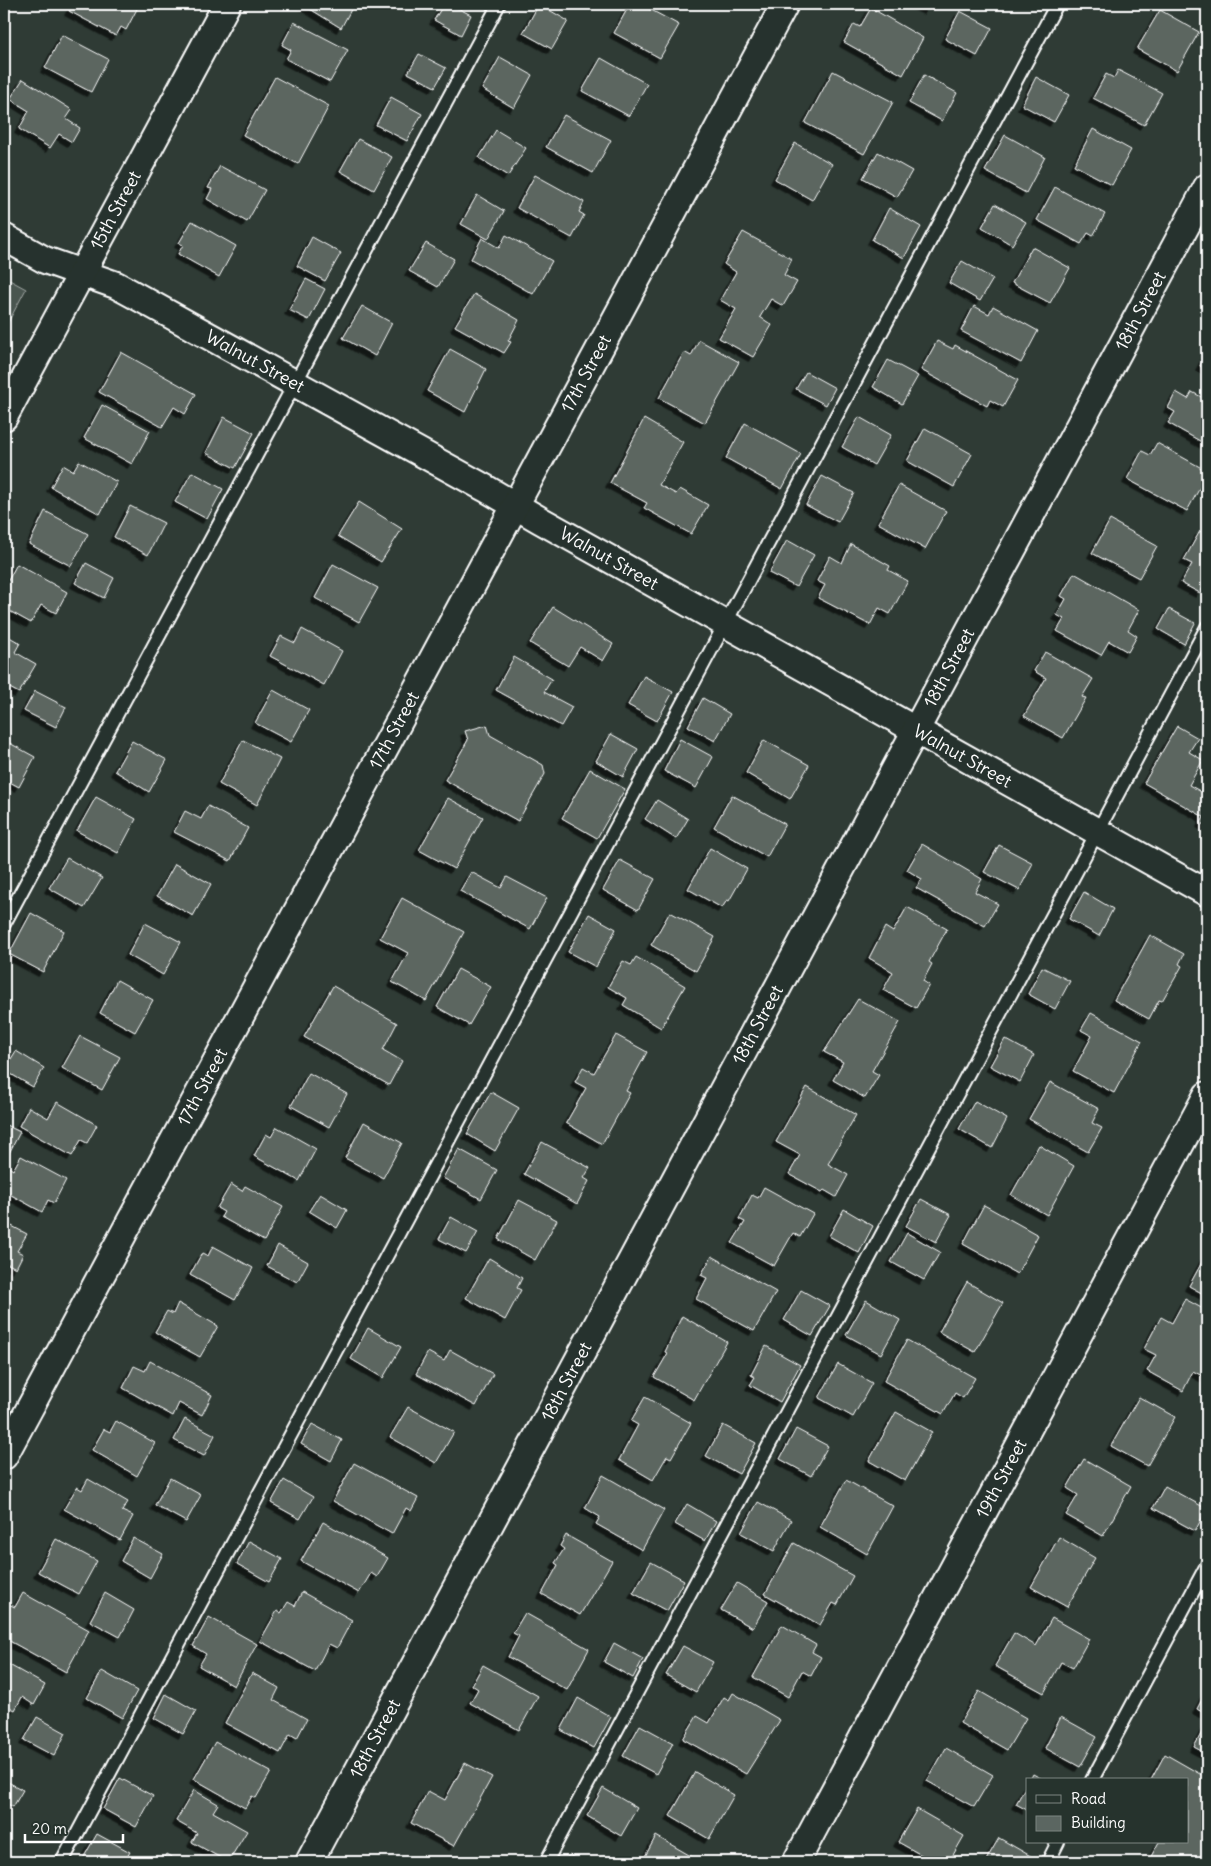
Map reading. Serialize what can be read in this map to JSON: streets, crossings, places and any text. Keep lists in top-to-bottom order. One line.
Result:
{"streets":{"street":["15th Street","18th Street","Walnut Street","17th Street","19th Street"]},"crossings":[["15th Street","Walnut Street"],["18th Street","Walnut Street"],["Walnut Street","17th Street"]],"legend":["Road","Building"],"scale_bar":"20 m"}
